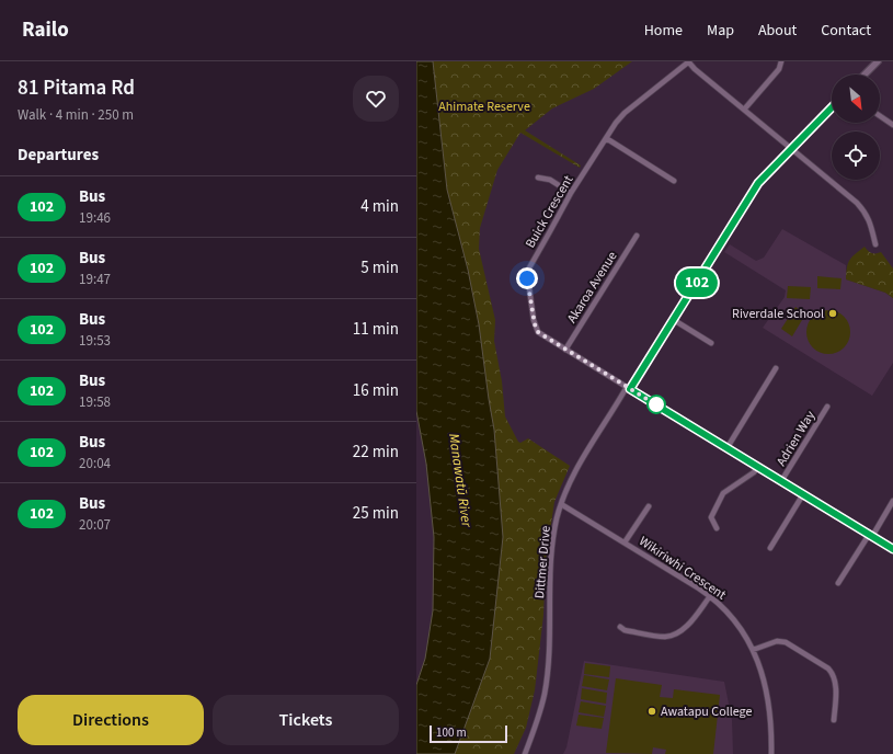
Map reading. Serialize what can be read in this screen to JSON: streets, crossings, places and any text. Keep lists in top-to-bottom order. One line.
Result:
{"streets":{"street":["Buick Crescent","Akaroa Avenue","Adrien Way","Dittmer Drive","Wikiriwhi Crescent"]},"crossings":[["Buick Crescent","Akaroa Avenue"],["Buick Crescent","Dittmer Drive"],["Dittmer Drive","Wikiriwhi Crescent"]],"water":["Manawatū River"],"parks":["Ahimate Reserve"],"places":["Riverdale School","Awatapu College"],"lines":["bus line 102"],"scale_bar":"100 m","north":"bottom right","page":{"header":"Railo","nav":["Home","Map","About","Contact"],"heading":[["81 Pitama Rd","Walk · 4 min · 250 m"],"Departures"],"on_map":"102","list":[{"mark":"102","name":"Bus","note":"19:46","value":"4 min"},{"mark":"102","name":"Bus","note":"19:47","value":"5 min"},{"mark":"102","name":"Bus","note":"19:53","value":"11 min"},{"mark":"102","name":"Bus","note":"19:58","value":"16 min"},{"mark":"102","name":"Bus","note":"20:04","value":"22 min"},{"mark":"102","name":"Bus","note":"20:07","value":"25 min"}],"buttons":["Directions","Tickets"],"scale":"100 m"}}
